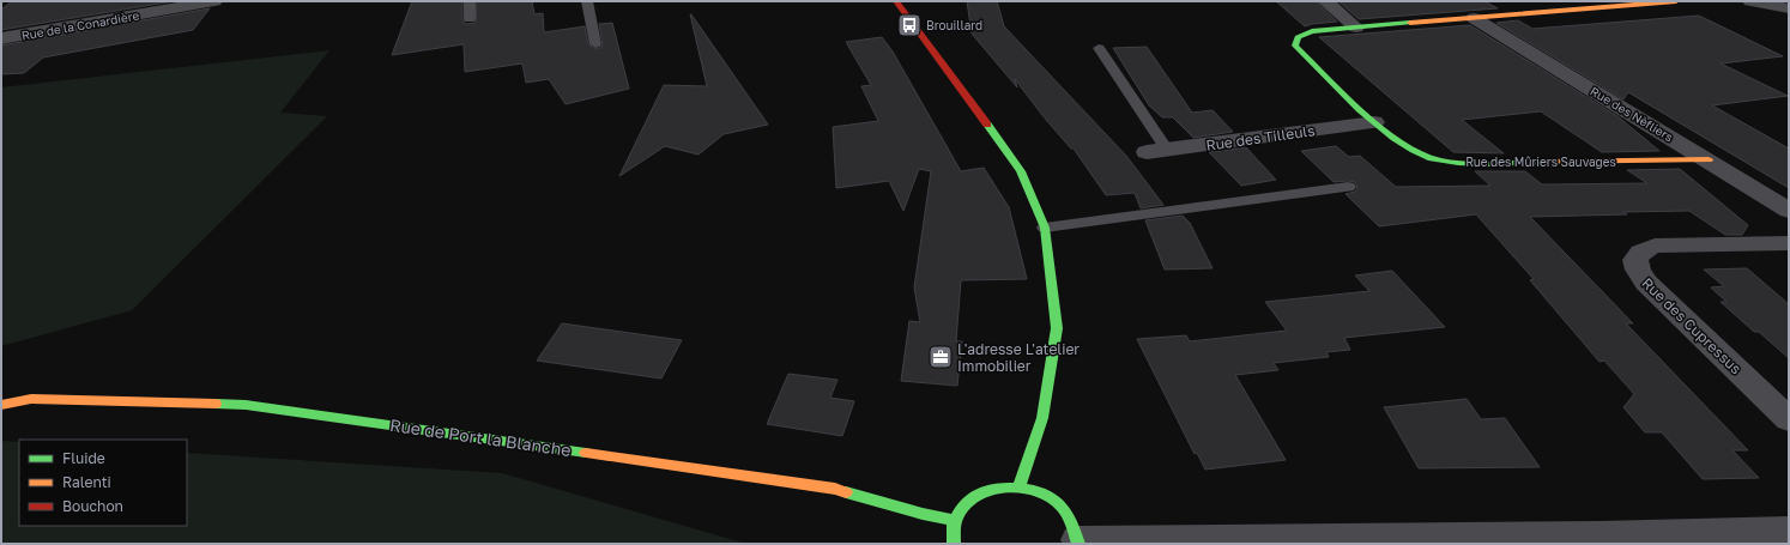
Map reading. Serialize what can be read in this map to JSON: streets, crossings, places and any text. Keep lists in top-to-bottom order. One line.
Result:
{"streets":{"street":["Rue de la Conardière","Rue des Nèfliers","Rue des Tilleuls","Rue des Mûriers Sauvages","Rue des Cupressus","Rue de Port la Blanche"]},"crossings":[["Rue des Nèfliers","Rue des Mûriers Sauvages"],["Rue des Tilleuls","Rue des Mûriers Sauvages"]],"places":{"bus stop":["Brouillard"],"office":["L'adresse L'atelier Immobilier"]},"legend":["Fluide","Ralenti","Bouchon"]}
